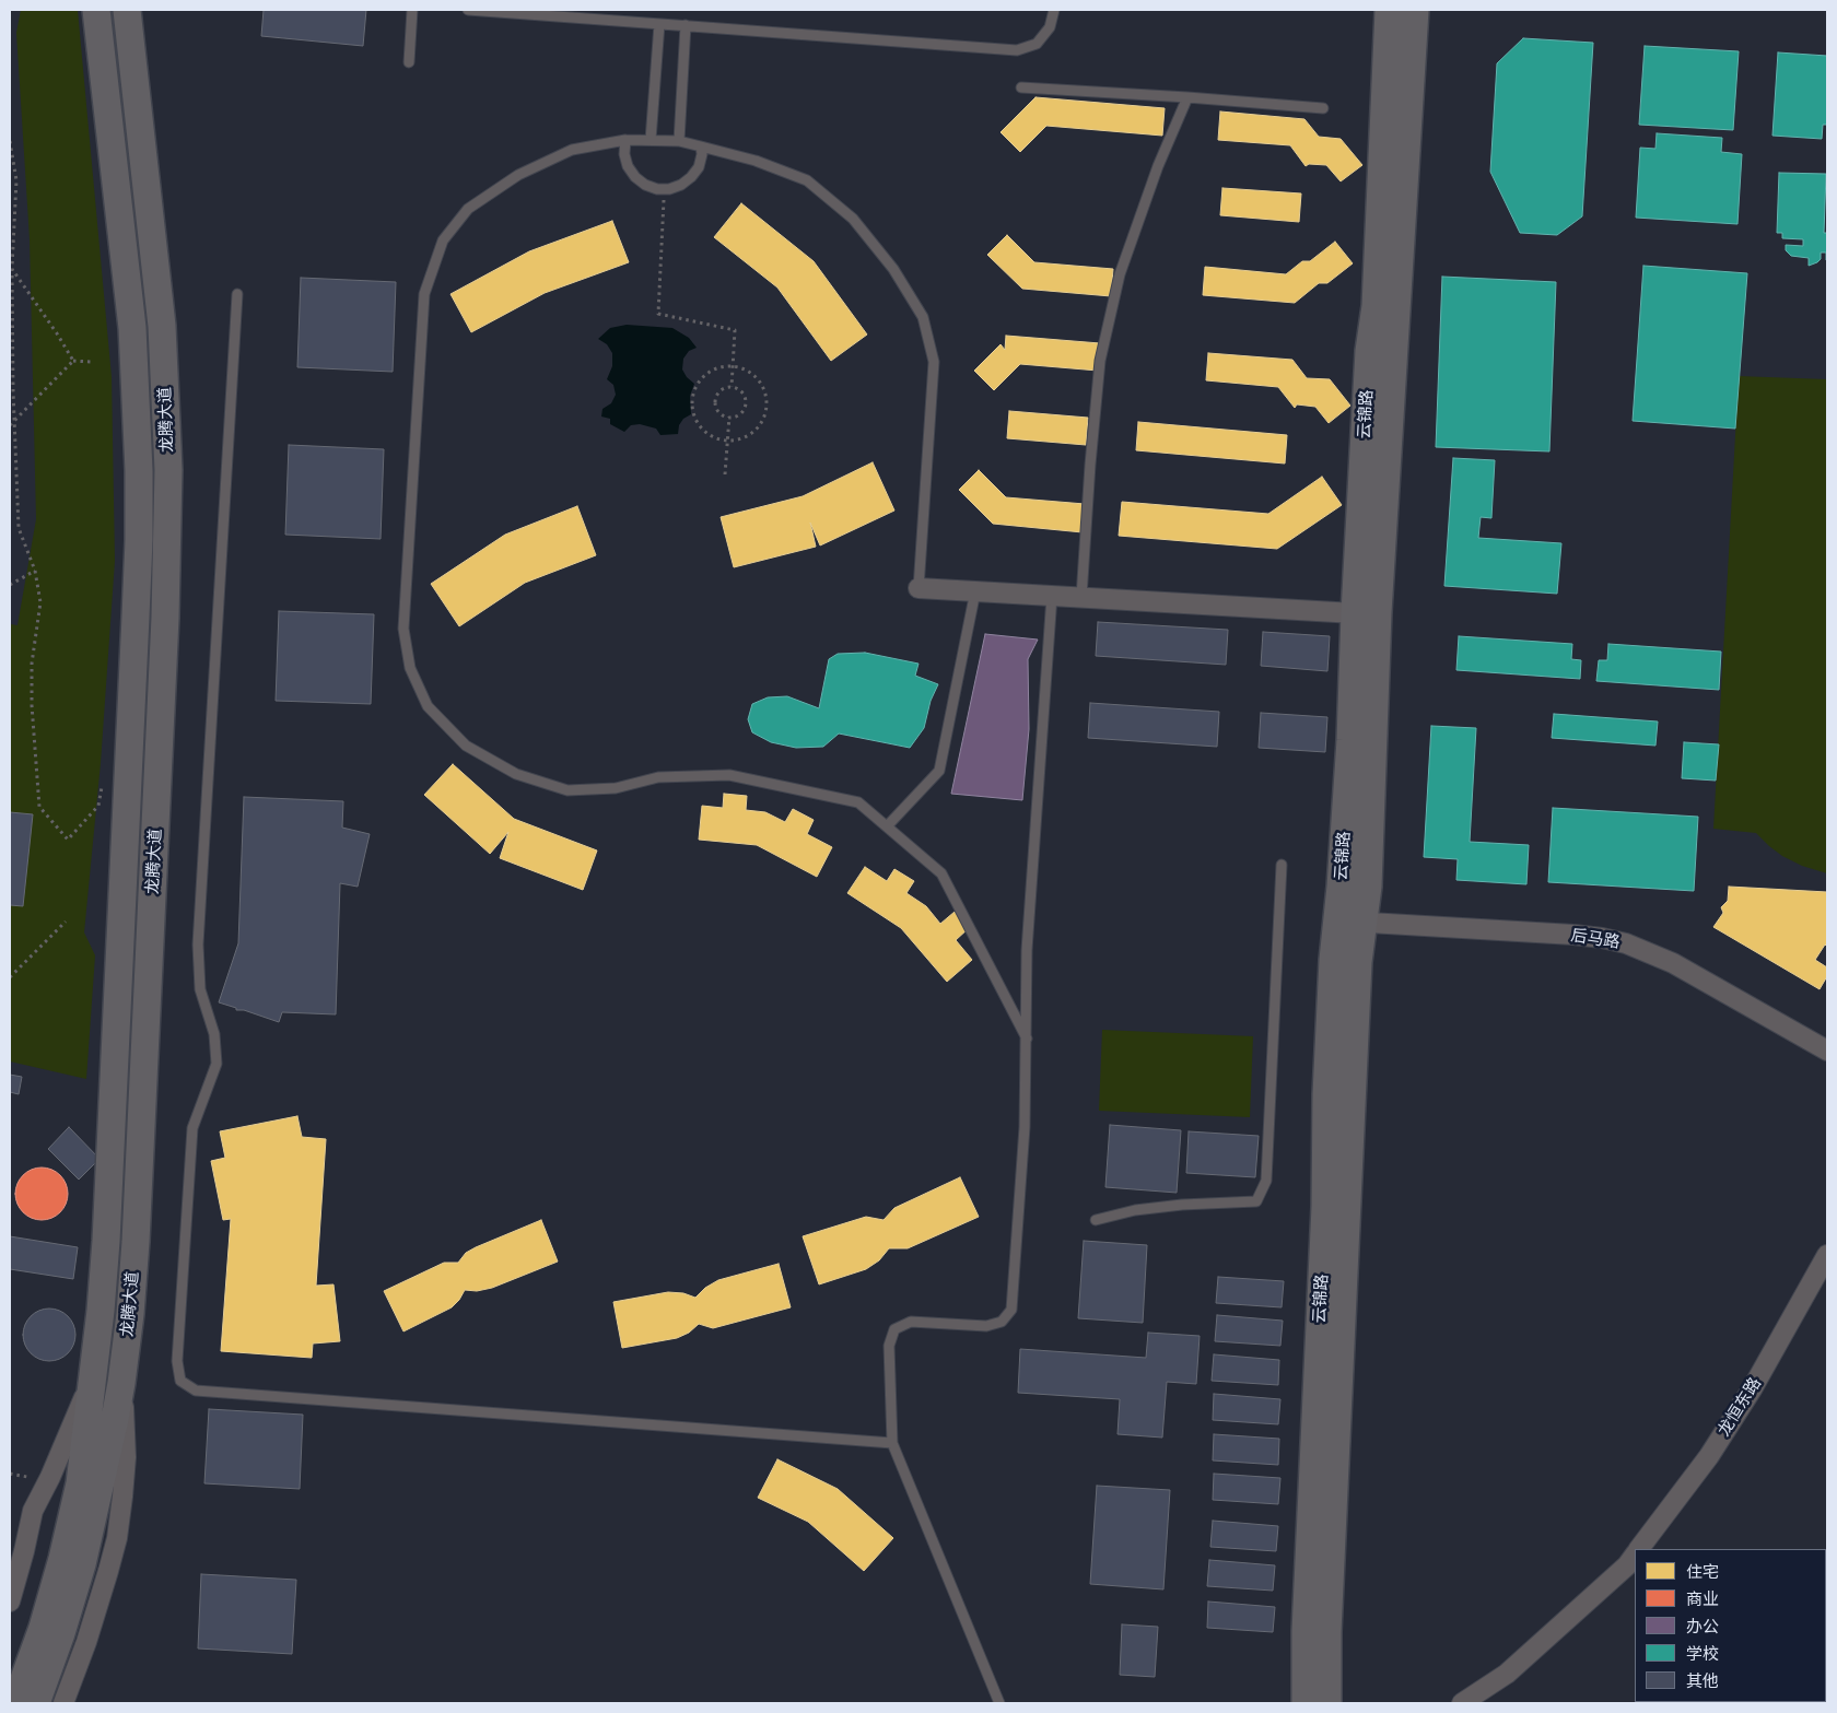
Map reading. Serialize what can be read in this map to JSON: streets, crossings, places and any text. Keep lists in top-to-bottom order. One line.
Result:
{"streets":{"main road":["云锦路","龙腾大道"],"street":["后马路","龙恒东路"]},"crossings":[["云锦路","后马路"]],"legend":["住宅","商业","办公","学校","其他"]}
